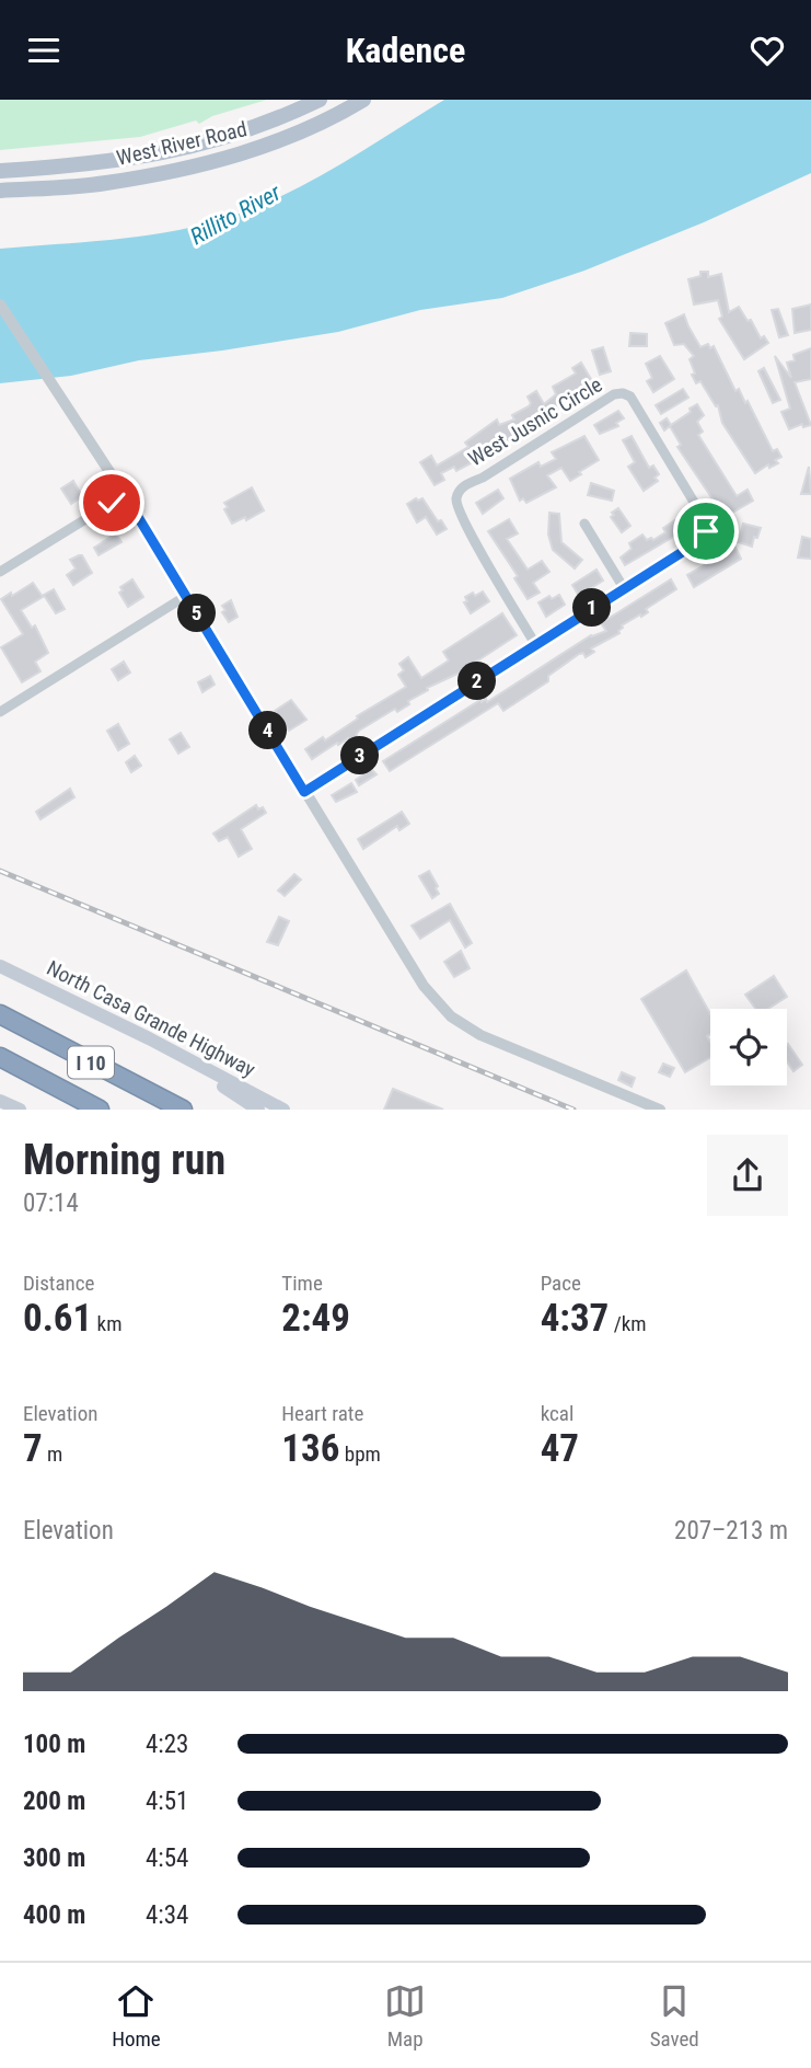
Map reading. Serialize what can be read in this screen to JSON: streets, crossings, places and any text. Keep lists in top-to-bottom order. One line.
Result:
{"streets":{"highway":["I 10"],"main road":["West River Road","North Casa Grande Highway"],"street":["West Jusnic Circle"]},"water":["Rillito River"],"page":{"header":"Kadence","pins":["1","5","2","4","3"],"heading":["Morning run","07:14"],"stats":[["Distance","0.61 km"],["Time","2:49"],["Pace","4:37 /km"],["Elevation","7 m"],["Heart rate","136 bpm"],["kcal","47"]],"chart":["Elevation","207–213 m"],"list":[{"name":"100 m","note":"4:23"},{"name":"200 m","note":"4:51"},{"name":"300 m","note":"4:54"},{"name":"400 m","note":"4:34"}],"tabs":["Home","Map","Saved"]}}
